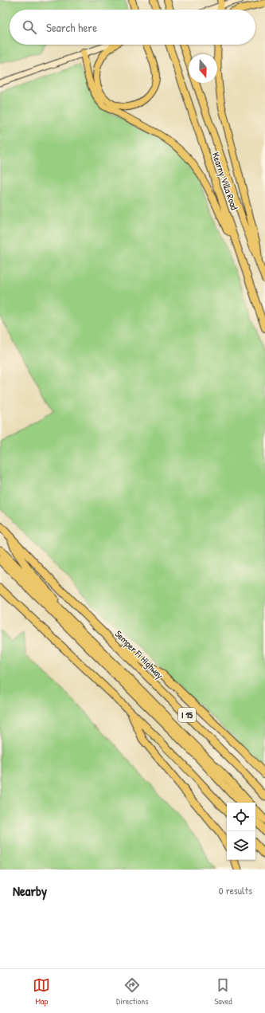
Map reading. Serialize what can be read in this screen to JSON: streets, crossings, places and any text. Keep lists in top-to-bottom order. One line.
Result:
{"streets":{"highway":["Semper Fi Highway","I 15"],"main road":["Kearny Villa Road"]},"north":"bottom","page":{"search":"Search here","heading":["Nearby","0 results"],"nav":["Map","Directions","Saved"]}}
